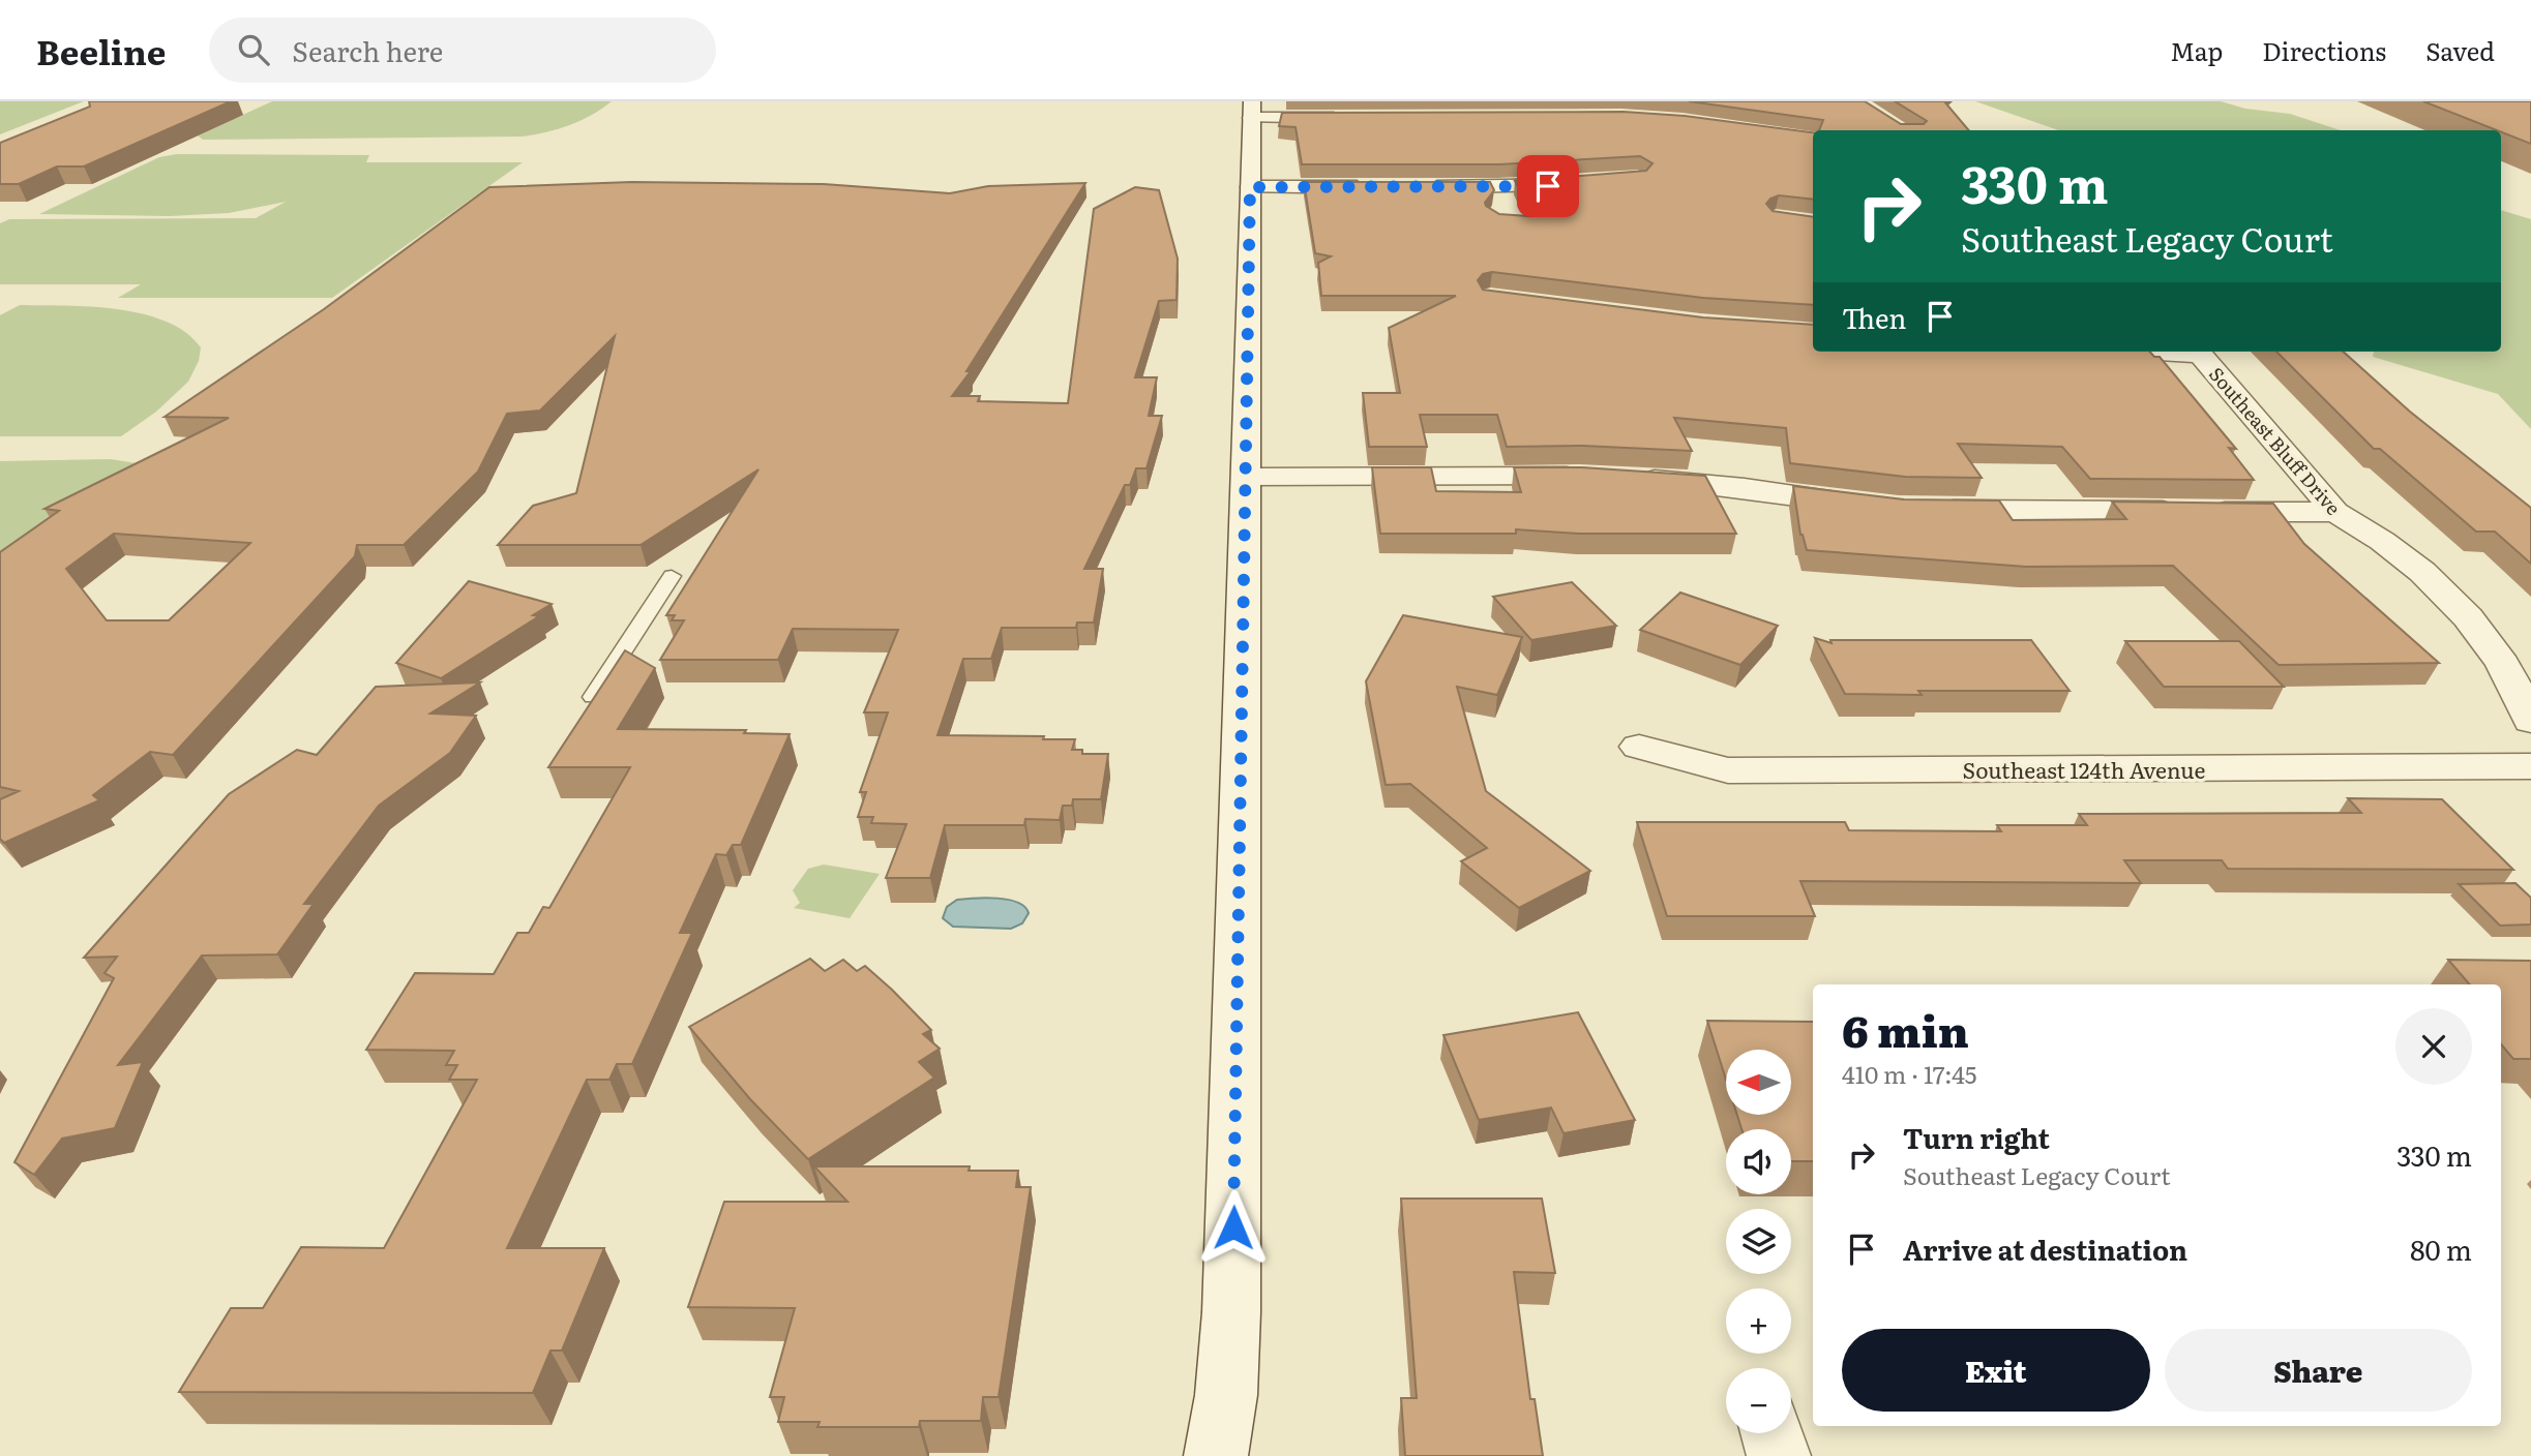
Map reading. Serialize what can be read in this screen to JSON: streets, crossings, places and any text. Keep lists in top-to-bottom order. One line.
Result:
{"streets":{"street":["Southeast Bluff Drive","Southeast 124th Avenue"]},"north":"left","page":{"header":"Beeline","search":"Search here","nav":["Map","Directions","Saved"],"turn":["330 m","Southeast Legacy Court"],"then":"Then","heading":["6 min","410 m · 17:45"],"map_buttons":["+","−"],"list":[{"name":"Turn right","note":"Southeast Legacy Court","value":"330 m"},{"name":"Arrive at destination","value":"80 m"}],"buttons":["Exit","Share"]}}
